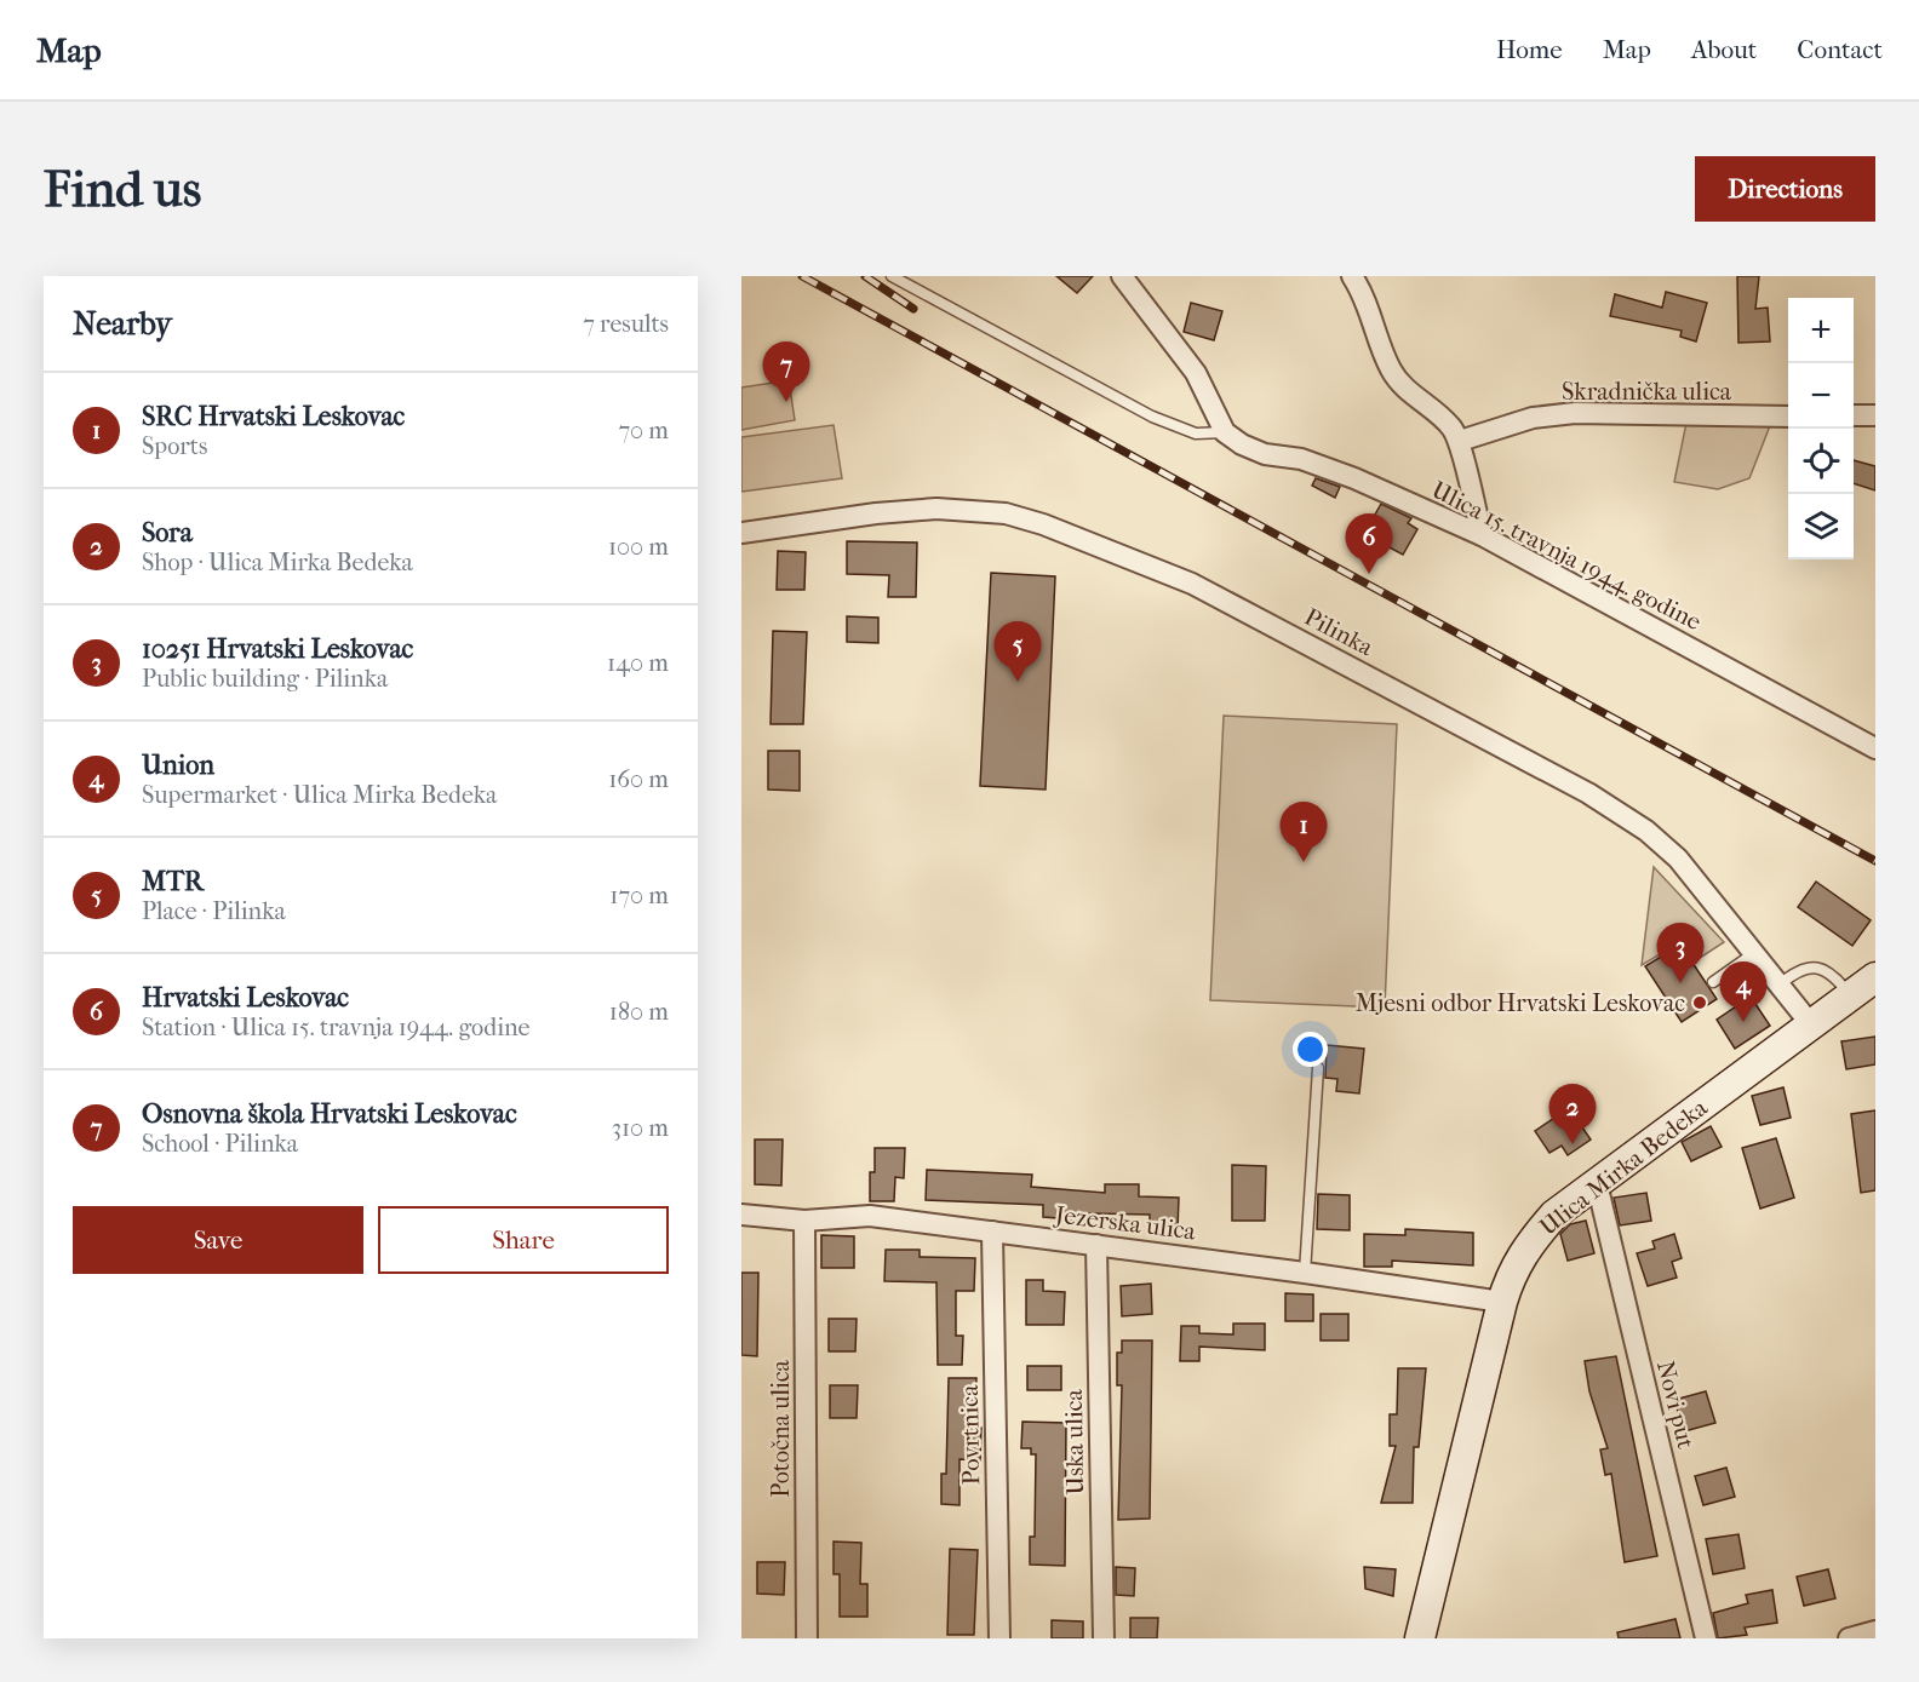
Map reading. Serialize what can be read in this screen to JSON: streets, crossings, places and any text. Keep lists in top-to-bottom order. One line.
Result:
{"streets":{"main road":["Ulica Mirka Bedeka"],"street":["Skradnička ulica","Ulica 15. travnja 1944. godine","Pilinka","Jezerska ulica","Novi put","Potočna ulica","Povrtnica","Uska ulica"]},"crossings":[["Pilinka","Ulica Mirka Bedeka"],["Ulica Mirka Bedeka","Jezerska ulica"],["Ulica Mirka Bedeka","Novi put"],["Jezerska ulica","Potočna ulica"],["Jezerska ulica","Povrtnica"],["Jezerska ulica","Uska ulica"]],"places":["Mjesni odbor Hrvatski Leskovac"],"page":{"header":"Map","nav":["Home","Map","About","Contact"],"buttons":["Directions",["Save","Share"]],"title":"Find us","heading":["Nearby","7 results"],"map_buttons":["+","−"],"pins":["7","6","5","1","3","4","2"],"list":[{"mark":"1","name":"SRC Hrvatski Leskovac","note":"Sports","value":"70 m"},{"mark":"2","name":"Sora","note":"Shop · Ulica Mirka Bedeka","value":"100 m"},{"mark":"3","name":"10251 Hrvatski Leskovac","note":"Public building · Pilinka","value":"140 m"},{"mark":"4","name":"Union","note":"Supermarket · Ulica Mirka Bedeka","value":"160 m"},{"mark":"5","name":"MTR","note":"Place · Pilinka","value":"170 m"},{"mark":"6","name":"Hrvatski Leskovac","note":"Station · Ulica 15. travnja 1944. godine","value":"180 m"},{"mark":"7","name":"Osnovna škola Hrvatski Leskovac","note":"School · Pilinka","value":"310 m"}]}}
